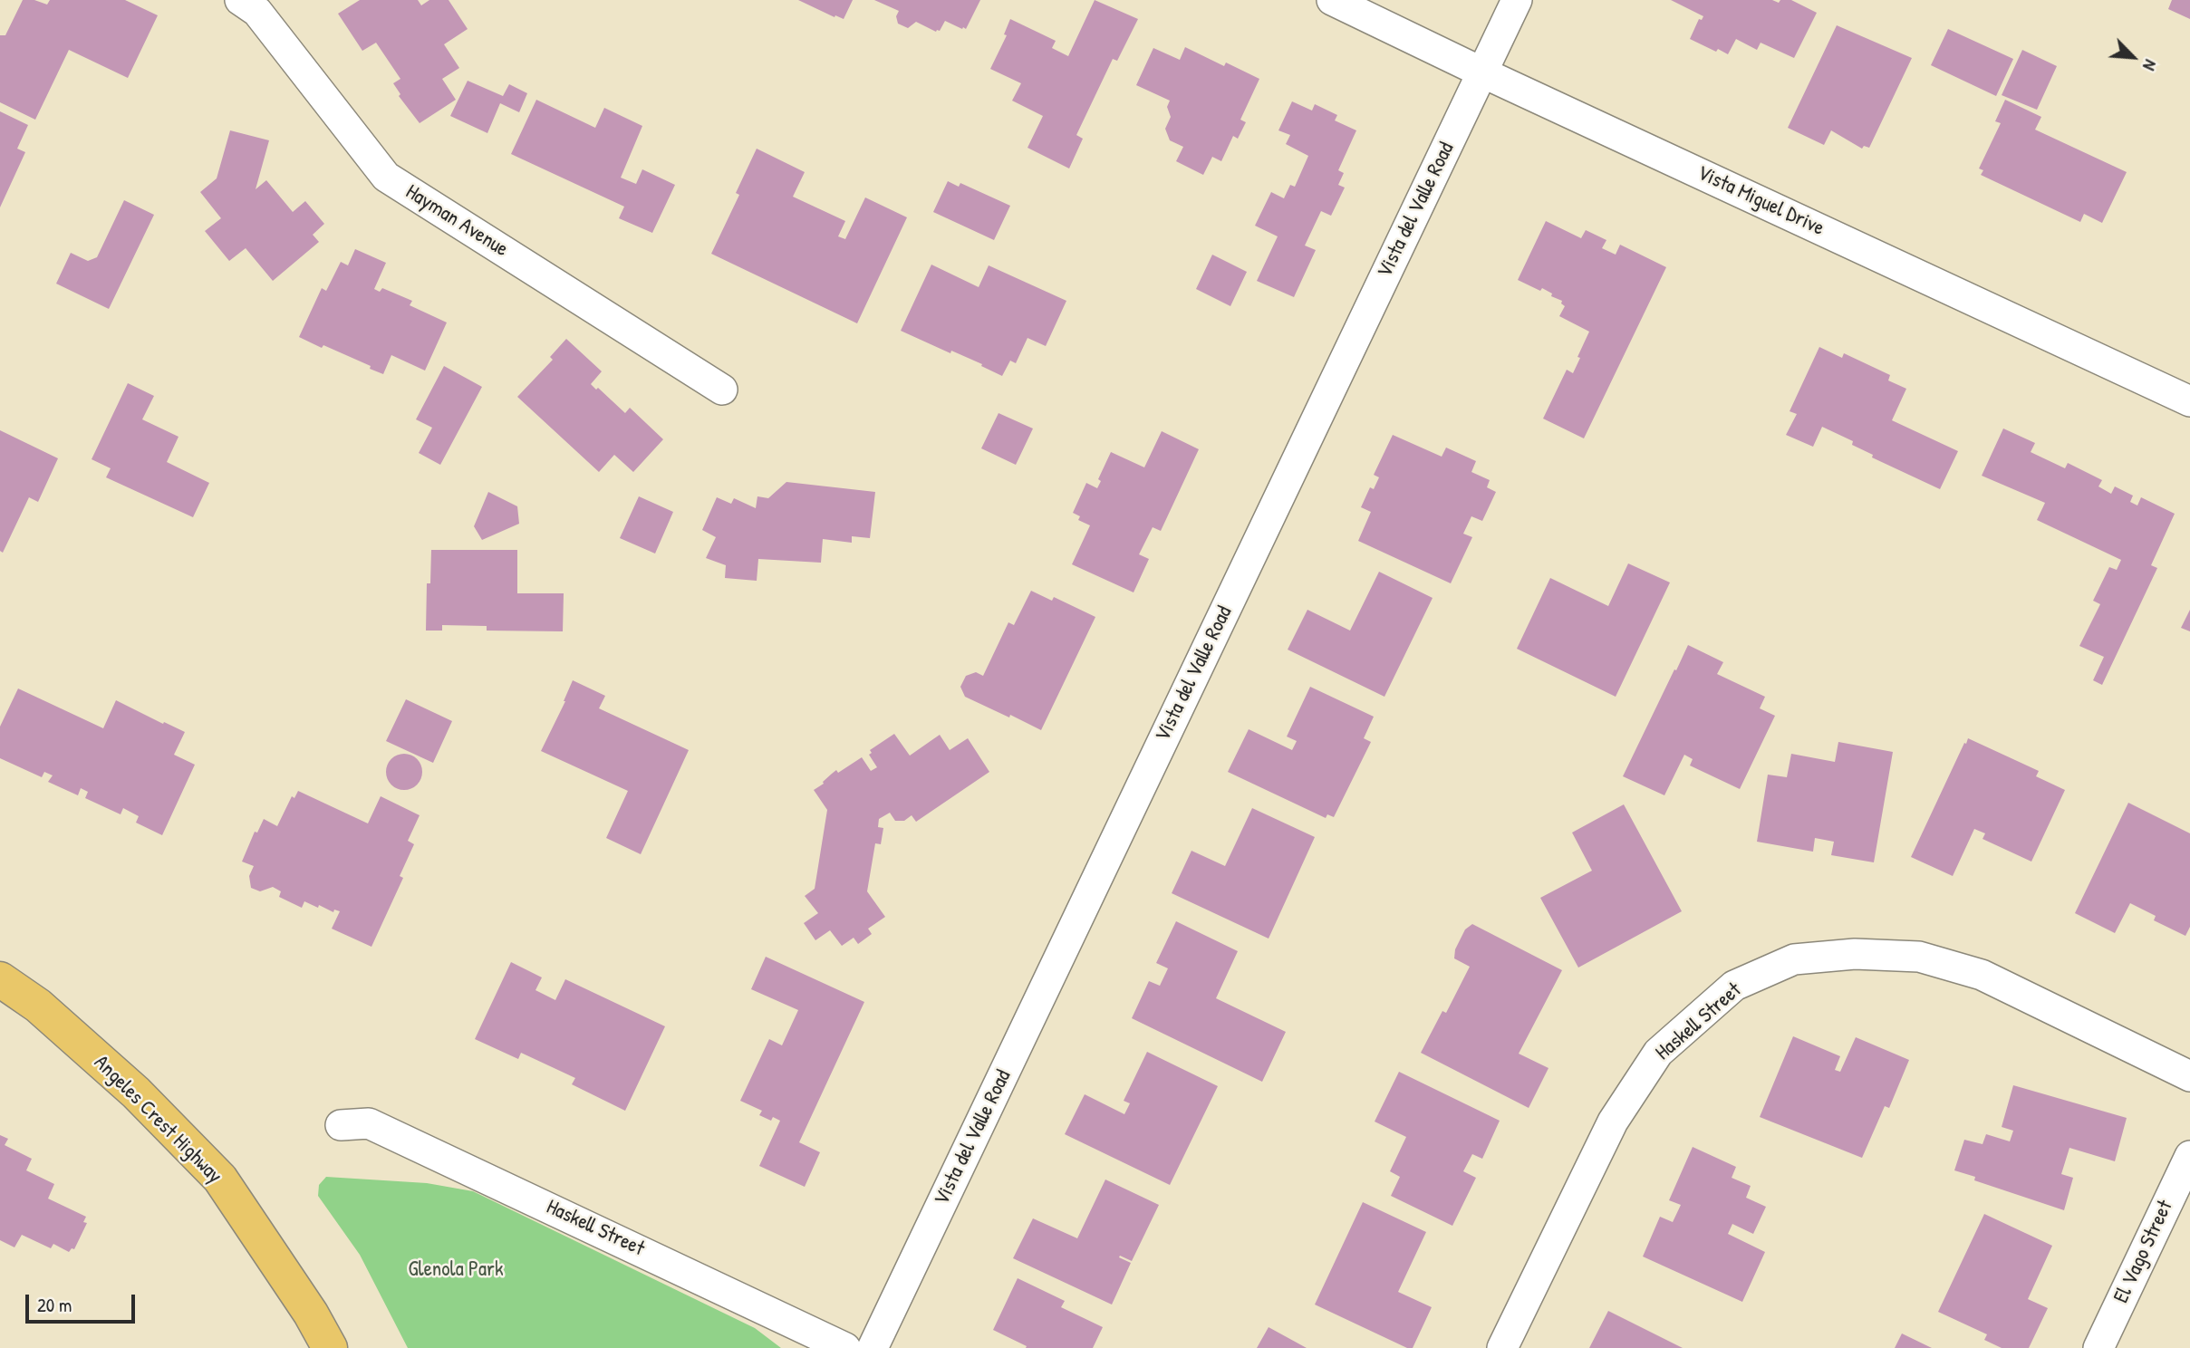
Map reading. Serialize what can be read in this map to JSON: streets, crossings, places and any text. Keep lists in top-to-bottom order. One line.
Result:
{"streets":{"main road":["Angeles Crest Highway"],"street":["Vista Miguel Drive","Vista del Valle Road","Hayman Avenue","Haskell Street","El Vago Street"]},"crossings":[["Vista Miguel Drive","Vista del Valle Road"]],"parks":["Glenola Park"],"scale_bar":"20 m","north":"bottom right"}
